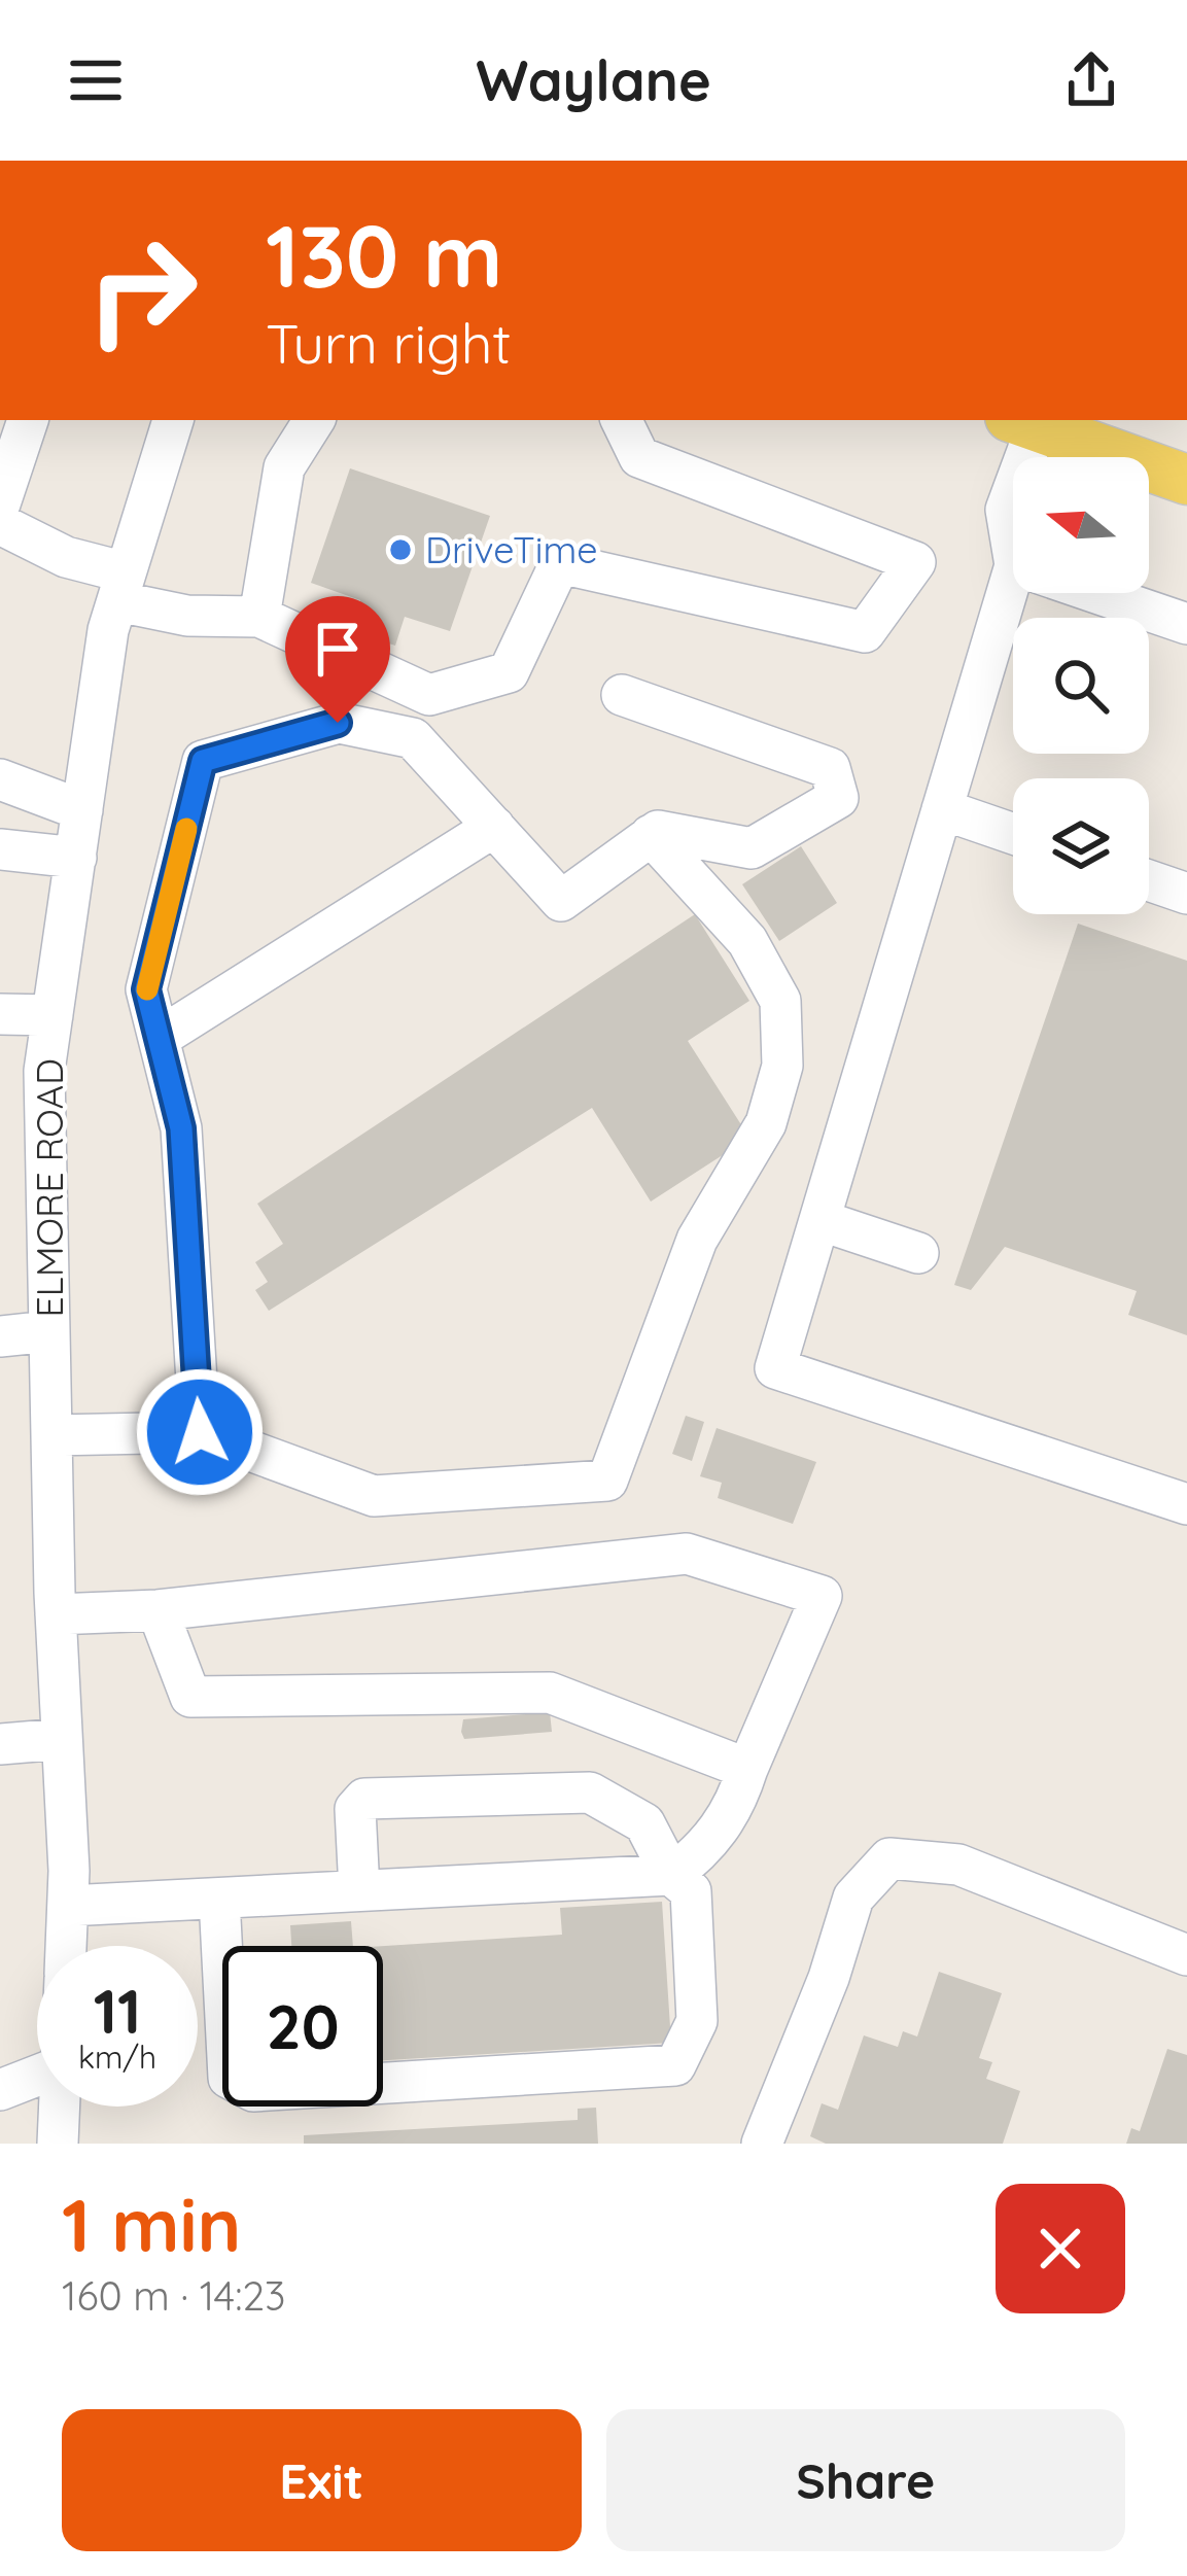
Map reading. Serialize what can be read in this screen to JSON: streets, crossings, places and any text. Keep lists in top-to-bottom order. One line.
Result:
{"streets":{"street":["ELMORE ROAD"]},"places":["DriveTime"],"north":"left","page":{"header":"Waylane","turn":["130 m","Turn right"],"speed":"11 km/h","limit":"20","heading":["1 min","160 m · 14:23"],"buttons":["Exit","Share"]}}
